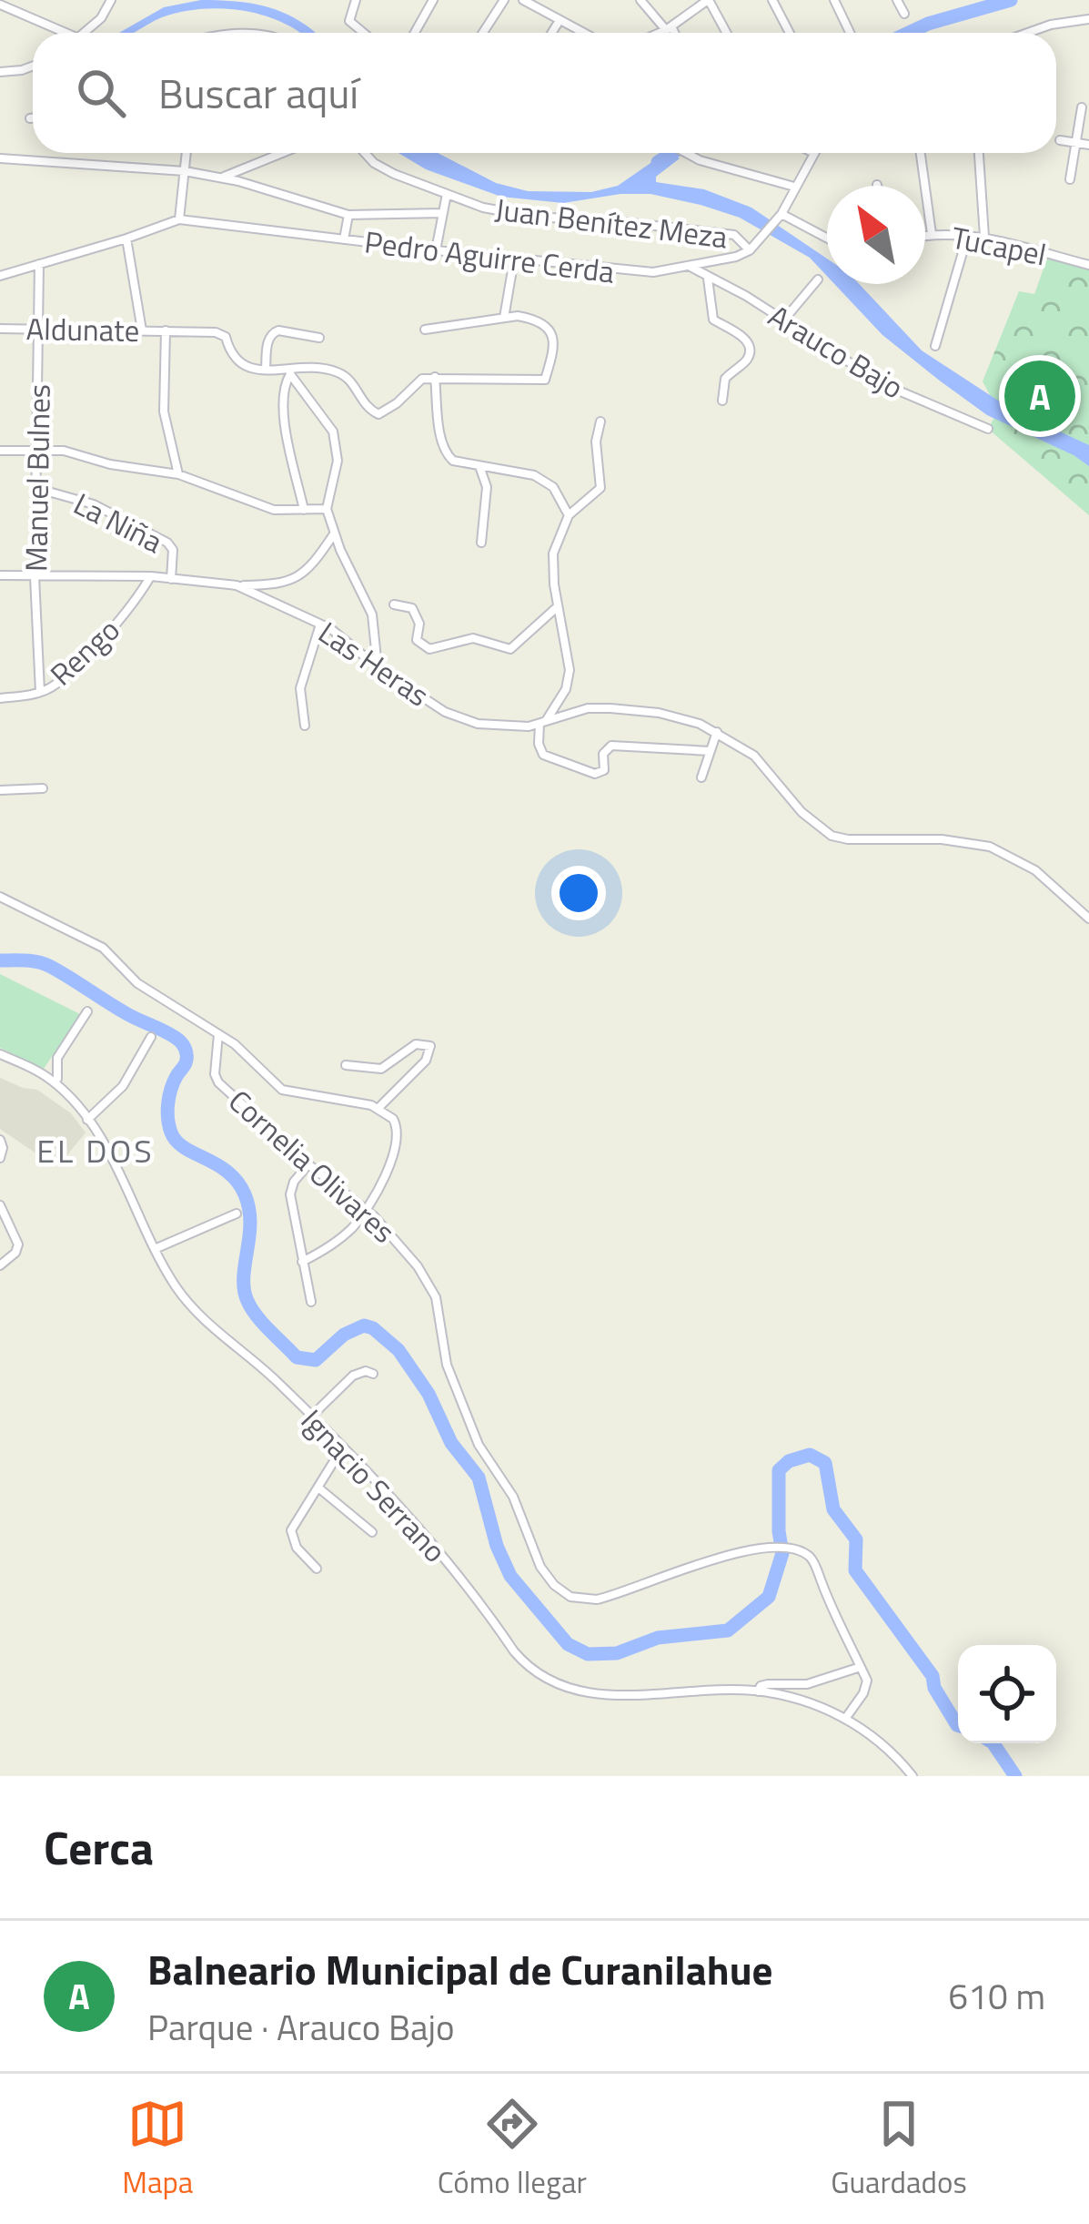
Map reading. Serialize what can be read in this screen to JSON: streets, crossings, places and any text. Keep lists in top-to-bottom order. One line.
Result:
{"streets":{"street":["Juan Benítez Meza","Tucapel","Pedro Aguirre Cerda","Aldunate","Arauco Bajo","Manuel Bulnes","La Niña","Rengo","Las Heras","Cornelia Olivares","Ignacio Serrano"]},"crossings":[["Juan Benítez Meza","Pedro Aguirre Cerda"],["Pedro Aguirre Cerda","Arauco Bajo"],["Aldunate","Manuel Bulnes"],["Manuel Bulnes","La Niña"],["Manuel Bulnes","Rengo"],["Manuel Bulnes","Las Heras"],["La Niña","Las Heras"],["Rengo","Las Heras"]],"districts":["EL DOS"],"north":"top left","page":{"search":"Buscar aquí","pins":"A","heading":"Cerca","list":[{"mark":"A","name":"Balneario Municipal de Curanilahue","note":"Parque · Arauco Bajo","value":"610 m"}],"nav":["Mapa","Cómo llegar","Guardados"]}}
